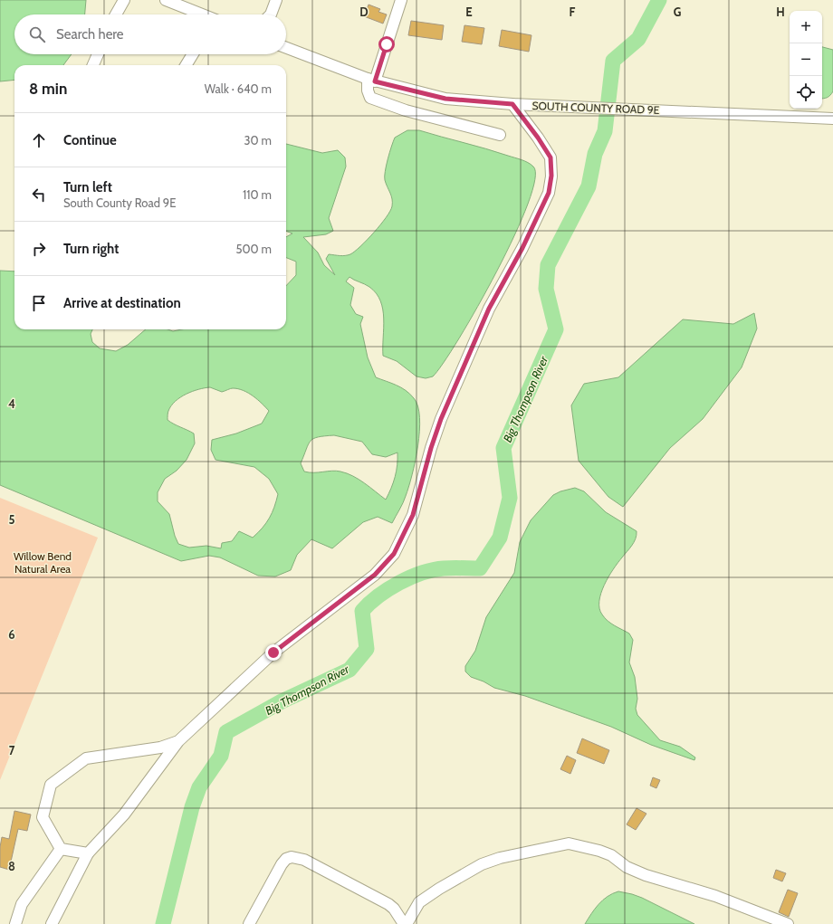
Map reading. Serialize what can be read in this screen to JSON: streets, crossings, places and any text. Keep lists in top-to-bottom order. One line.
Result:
{"streets":{"street":["SOUTH COUNTY ROAD 9E"]},"water":["Big Thompson River"],"parks":["Willow Bend Natural Area"],"page":{"map_buttons":["+","−"],"search":"Search here","heading":["8 min","Walk · 640 m"],"list":[["Continue","30 m"],["Turn left","South County Road 9E","110 m"],["Turn right","500 m"],"Arrive at destination"]},"grid":{"columns":["D","E","F","G","H"],"rows":["4","5","6","7","8"]}}
